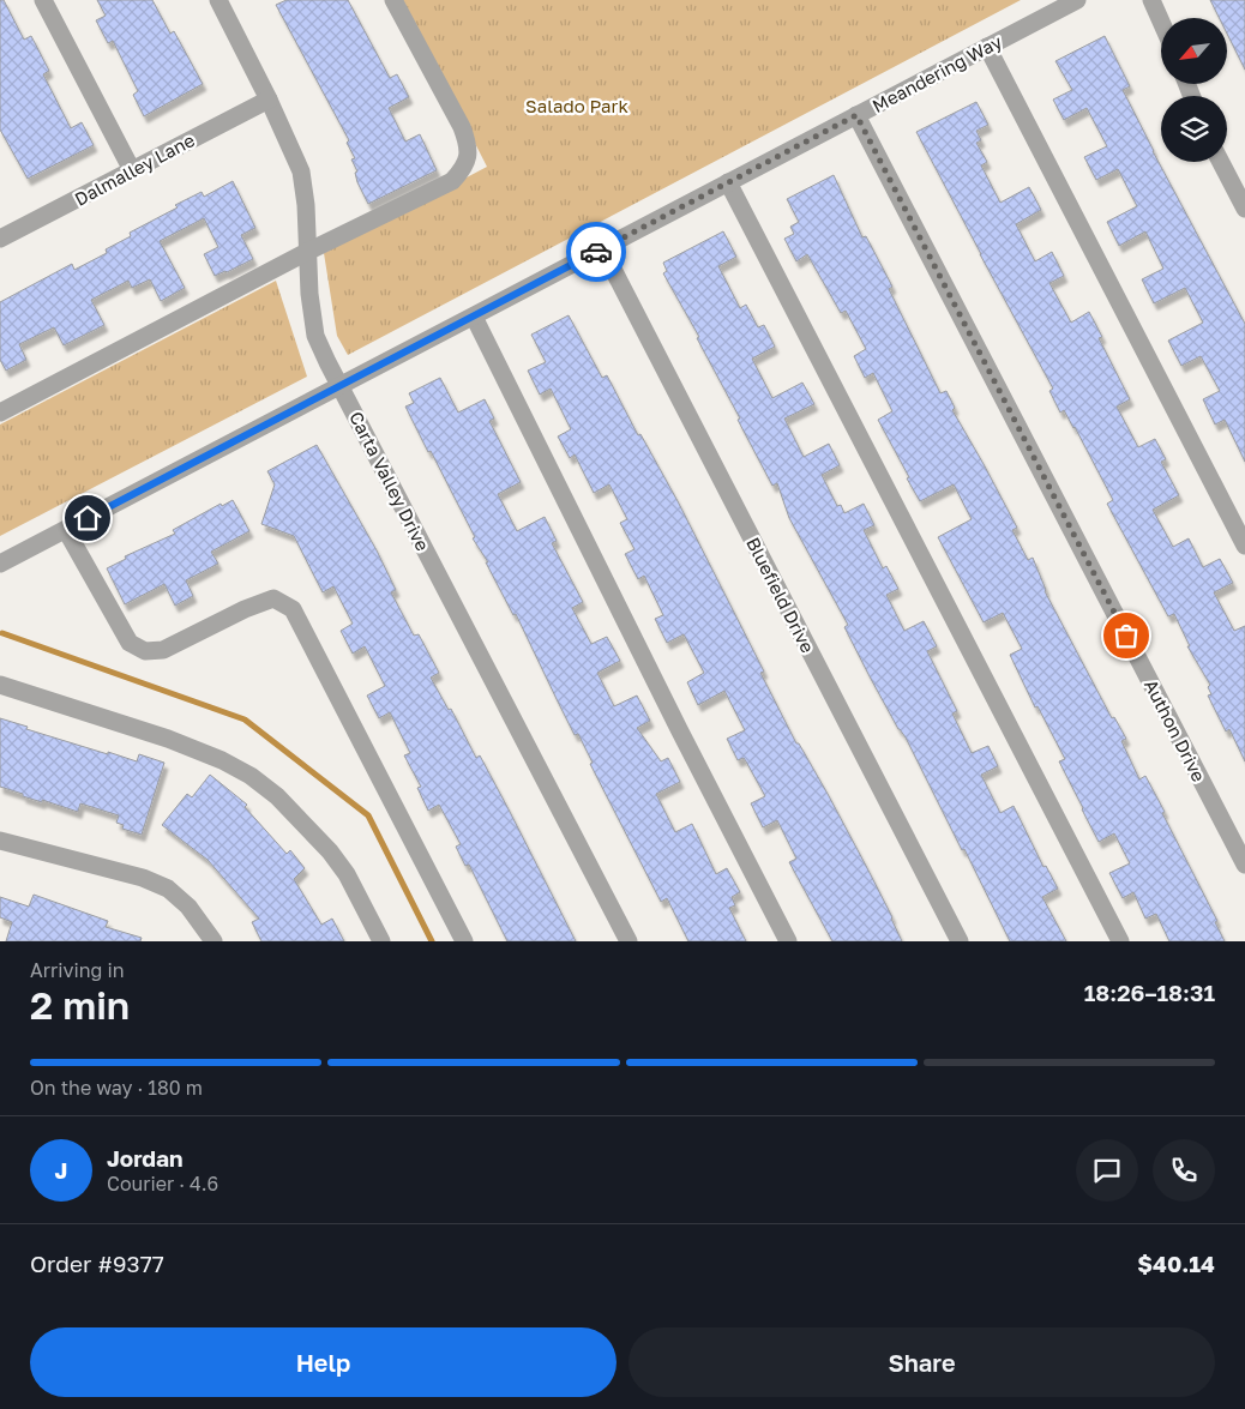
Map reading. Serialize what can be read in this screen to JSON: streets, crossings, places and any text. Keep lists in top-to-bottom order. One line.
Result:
{"streets":{"street":["Meandering Way","Dalmalley Lane","Carta Valley Drive","Bluefield Drive","Authon Drive"]},"crossings":[["Meandering Way","Carta Valley Drive"],["Meandering Way","Bluefield Drive"],["Meandering Way","Authon Drive"],["Dalmalley Lane","Carta Valley Drive"]],"parks":["Salado Park"],"north":"bottom left","page":{"heading":["2 min","Arriving in","18:26–18:31"],"panel":["Jordan","Courier · 4.6","Order #9377","$40.14"],"bar":"On the way · 180 m","round":"J","buttons":["Help","Share"]}}
